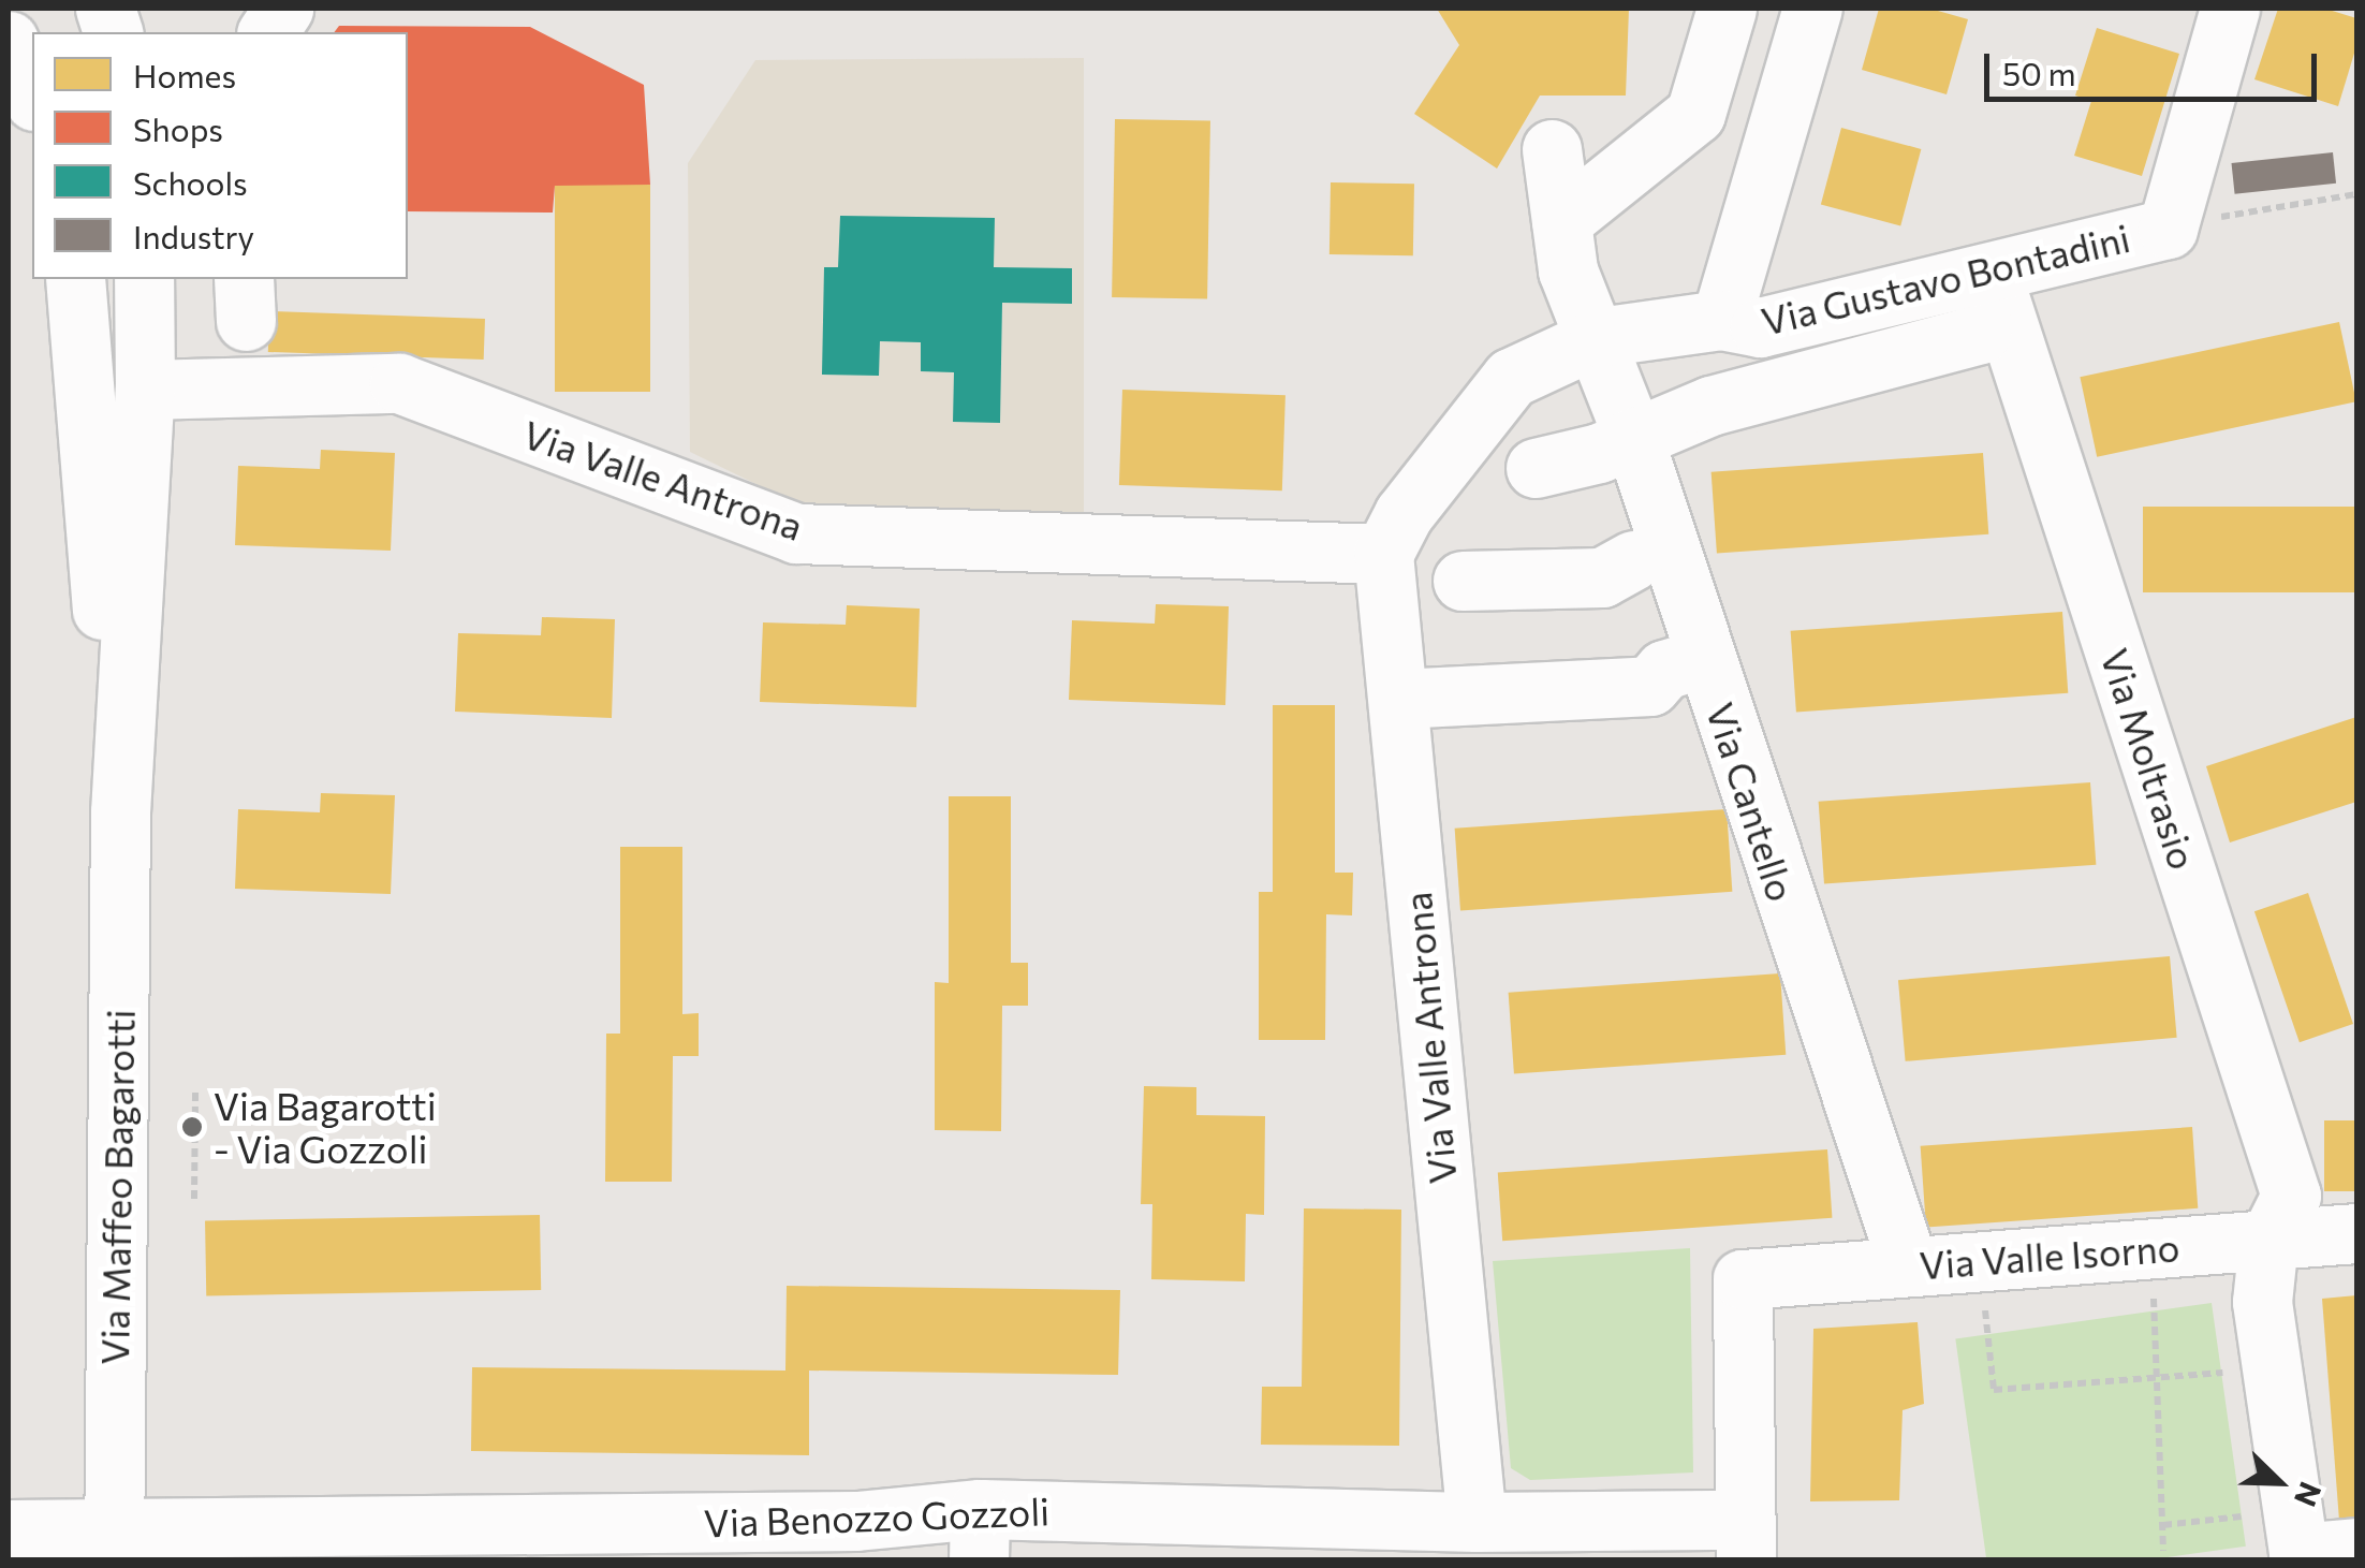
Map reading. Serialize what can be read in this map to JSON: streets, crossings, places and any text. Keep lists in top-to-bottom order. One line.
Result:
{"streets":{"street":["Via Gustavo Bontadini","Via Valle Antrona","Via Moltrasio","Via Cantello","Via Maffeo Bagarotti","Via Valle Isorno","Via Benozzo Gozzoli"]},"crossings":[["Via Gustavo Bontadini","Via Moltrasio"],["Via Valle Antrona","Via Benozzo Gozzoli"],["Via Moltrasio","Via Valle Isorno"],["Via Cantello","Via Valle Isorno"],["Via Maffeo Bagarotti","Via Benozzo Gozzoli"],["Via Valle Isorno","Via Benozzo Gozzoli"]],"places":["Via Bagarotti - Via Gozzoli"],"legend":["Homes","Shops","Schools","Industry"],"scale_bar":"50 m","north":"bottom right"}
